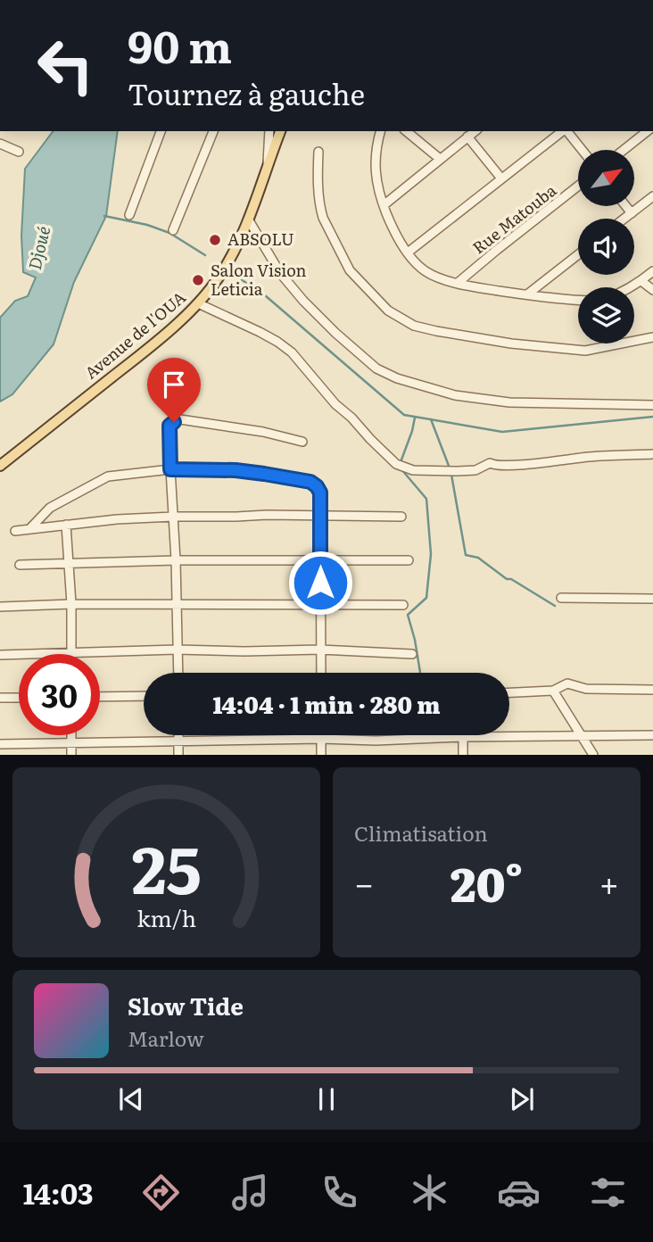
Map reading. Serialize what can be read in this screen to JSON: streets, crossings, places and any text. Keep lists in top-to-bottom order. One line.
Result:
{"streets":{"main road":["Avenue de l'OUA"],"street":["Rue Matouba"]},"water":["Djoué"],"places":["ABSOLU","Salon Vision Leticia"],"north":"top right","page":{"turn":["90 m","Tournez à gauche"],"limit":"30","trip":"14:04 · 1 min · 280 m","tile":"Climatisation","heat":["−","20°","+"],"song":["Slow Tide","Marlow"],"tabs":"14:03","gauge":["25","km/h"]}}
